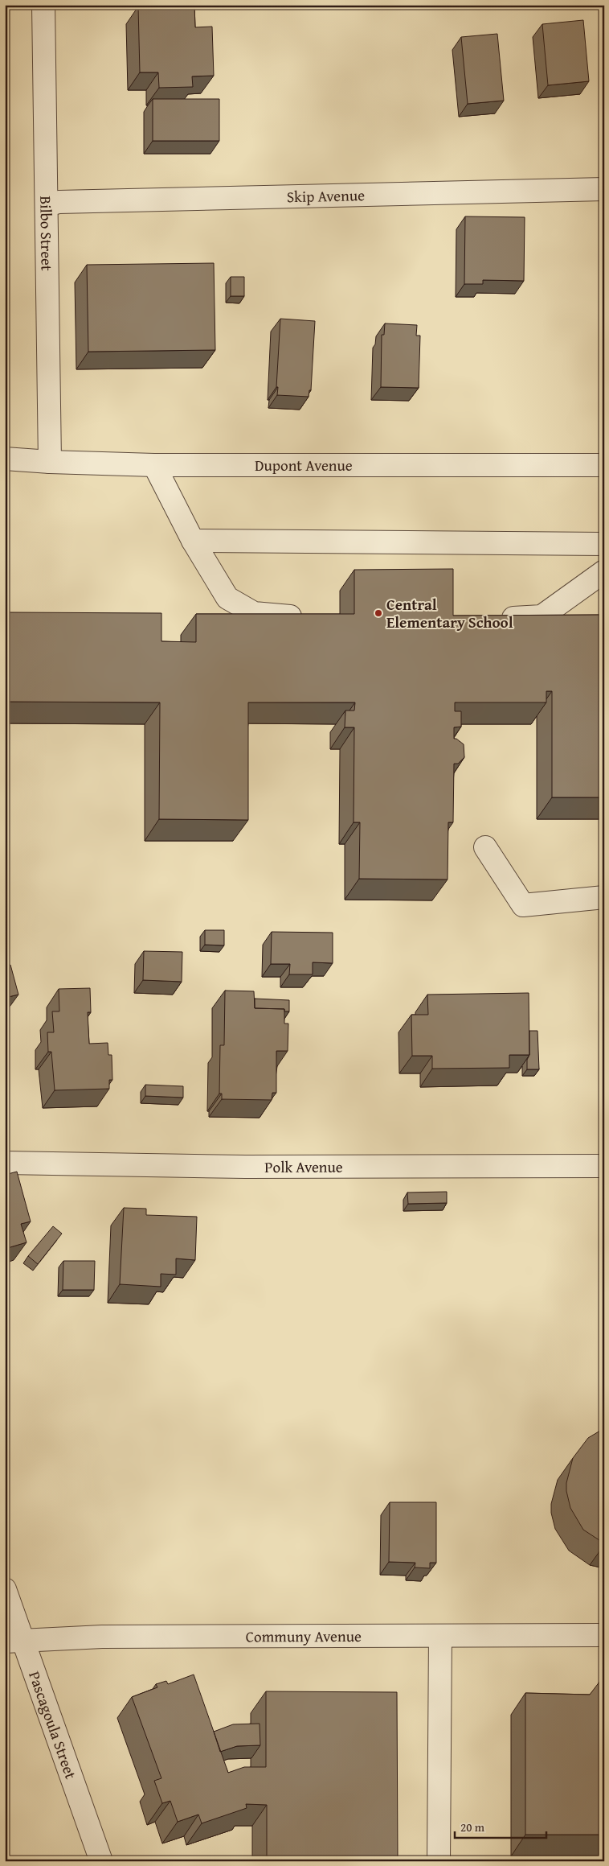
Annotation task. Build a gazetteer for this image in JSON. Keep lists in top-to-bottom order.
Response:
{
  "streets": {
    "street": [
      "Skip Avenue",
      "Bilbo Street",
      "Dupont Avenue",
      "Polk Avenue",
      "Communy Avenue",
      "Pascagoula Street"
    ]
  },
  "crossings": [
    ["Skip Avenue", "Bilbo Street"],
    ["Bilbo Street", "Dupont Avenue"],
    ["Communy Avenue", "Pascagoula Street"]
  ],
  "places": ["Central Elementary School"],
  "scale_bar": "20 m"
}
